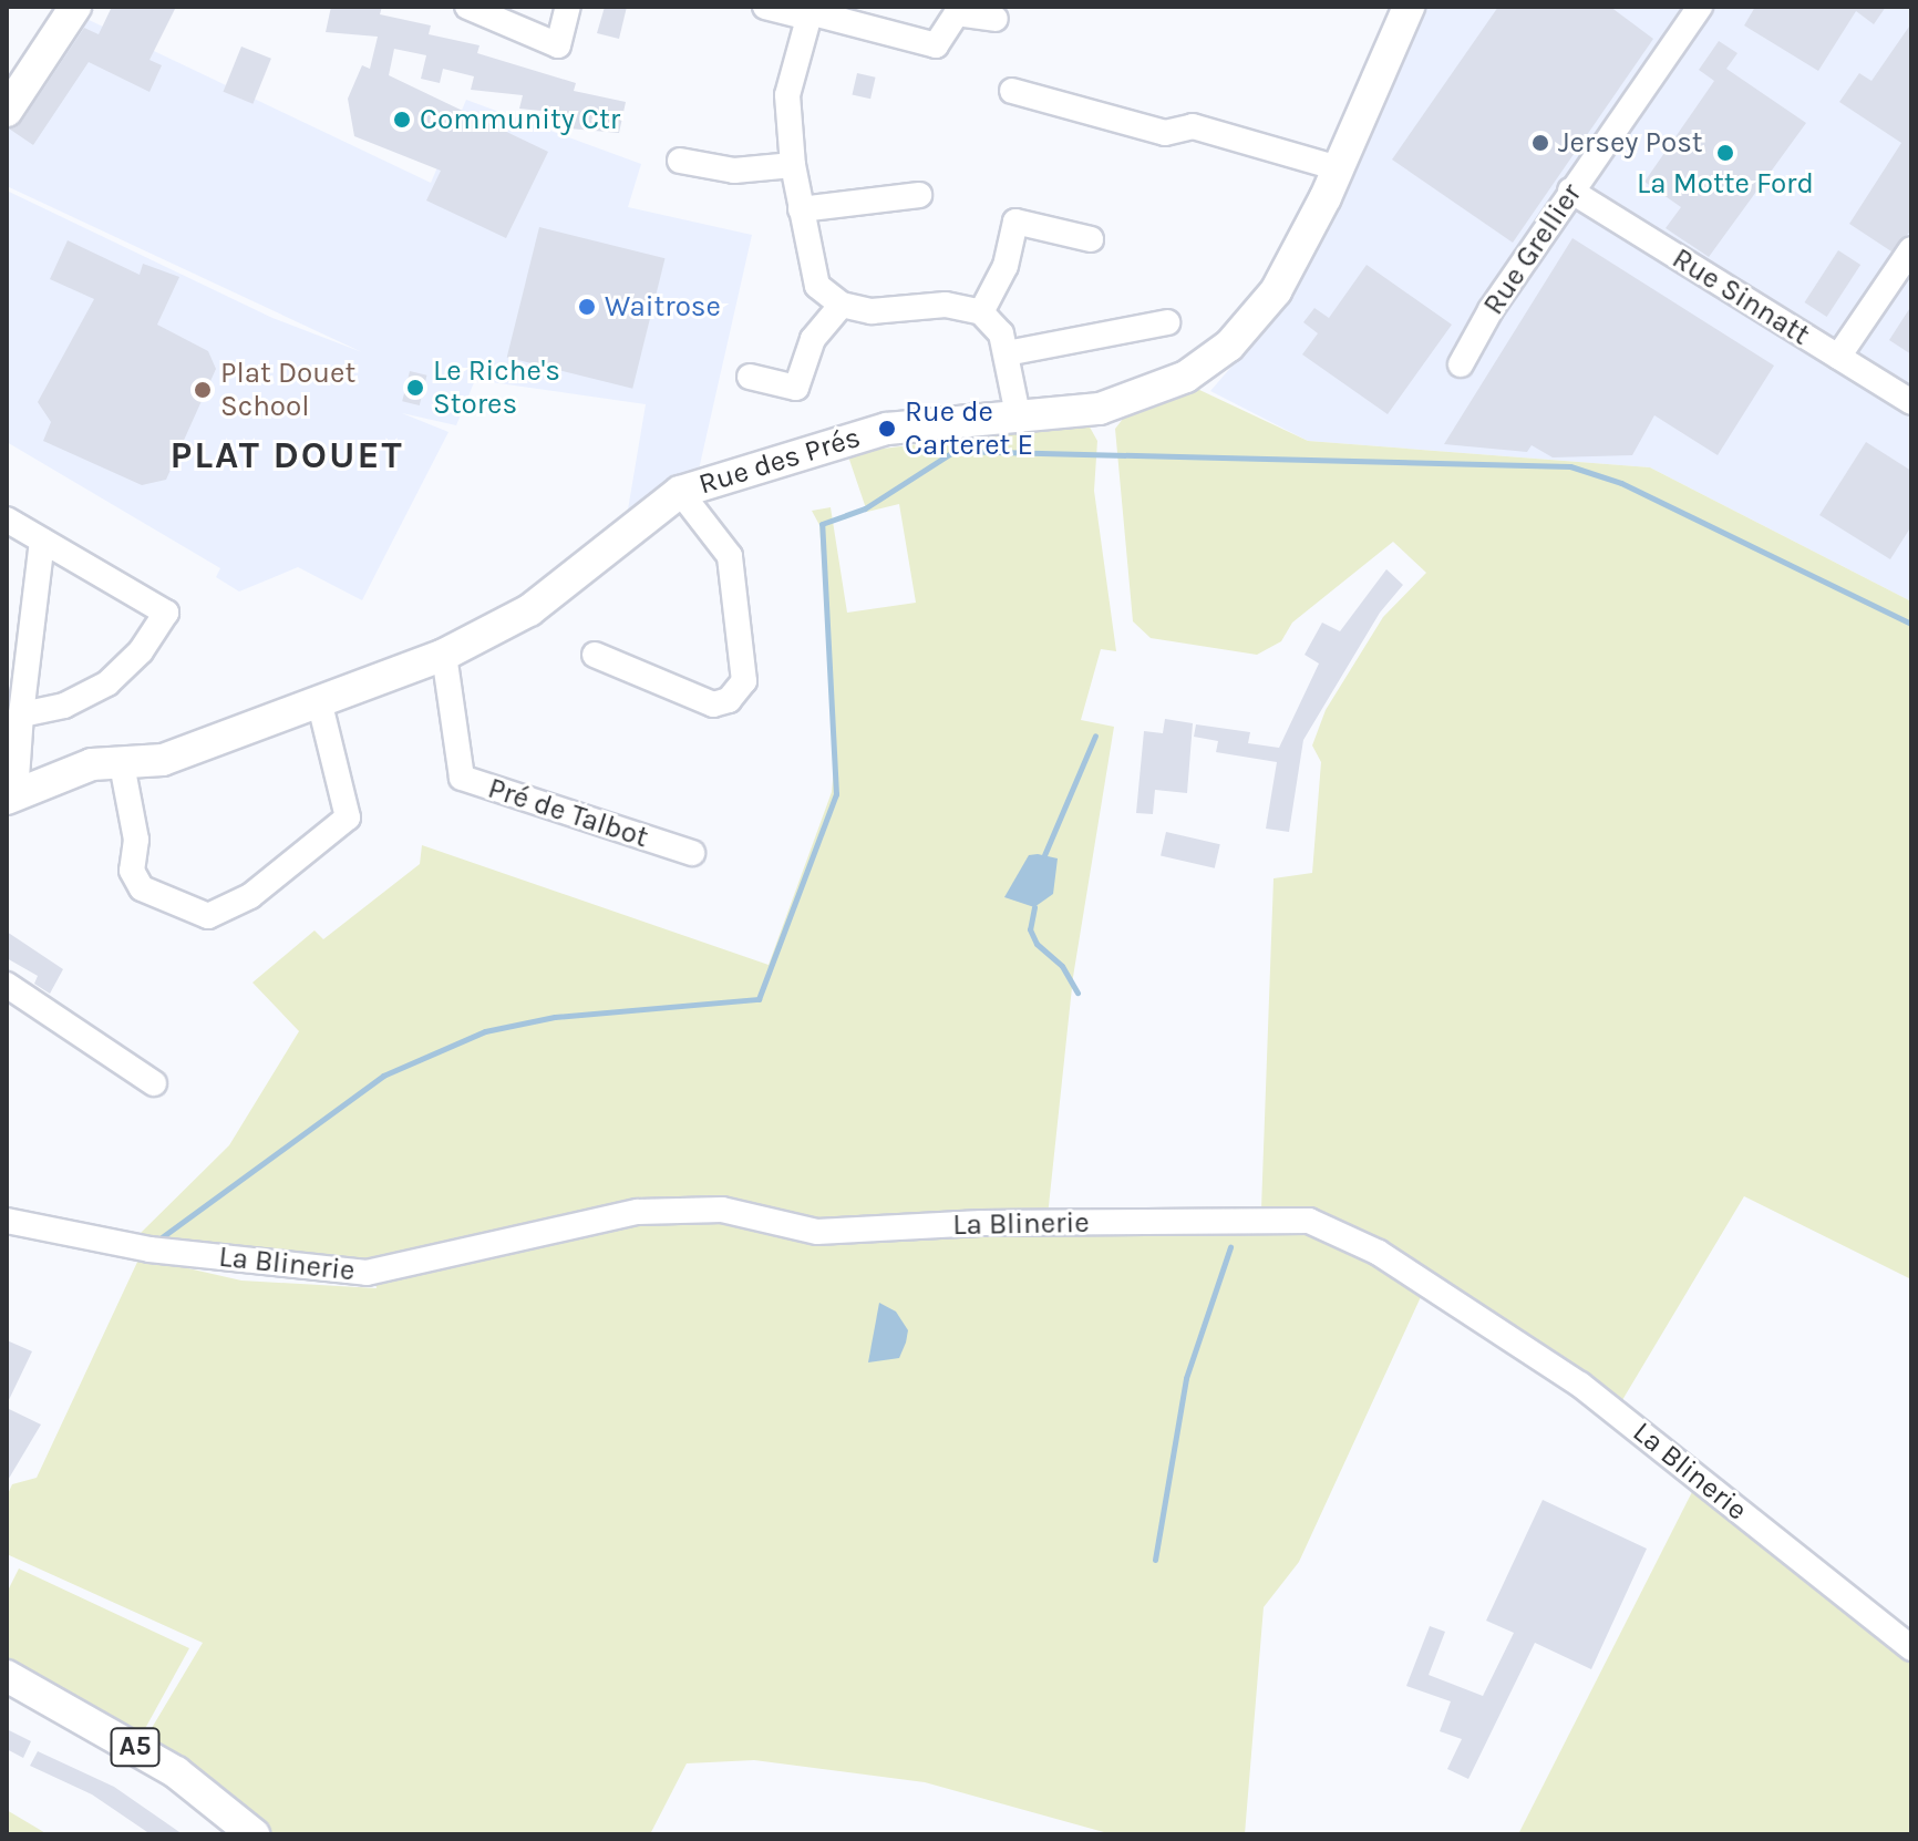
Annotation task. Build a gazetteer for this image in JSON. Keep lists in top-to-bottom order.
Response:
{
  "streets": {
    "main road": ["Rue des Prés", "A5"],
    "street": [
      "Rue Grellier",
      "Rue Sinnatt",
      "Pré de Talbot",
      "La Blinerie"
    ]
  },
  "crossings": [
    ["Rue Grellier", "Rue Sinnatt"],
    ["Rue des Prés", "Pré de Talbot"]
  ],
  "districts": ["PLAT DOUET"],
  "places": [
    "Community Ctr",
    "Jersey Post",
    "La Motte Ford",
    "Waitrose",
    "Le Riche's Stores",
    "Plat Douet School",
    "Rue de Carteret E"
  ]
}
